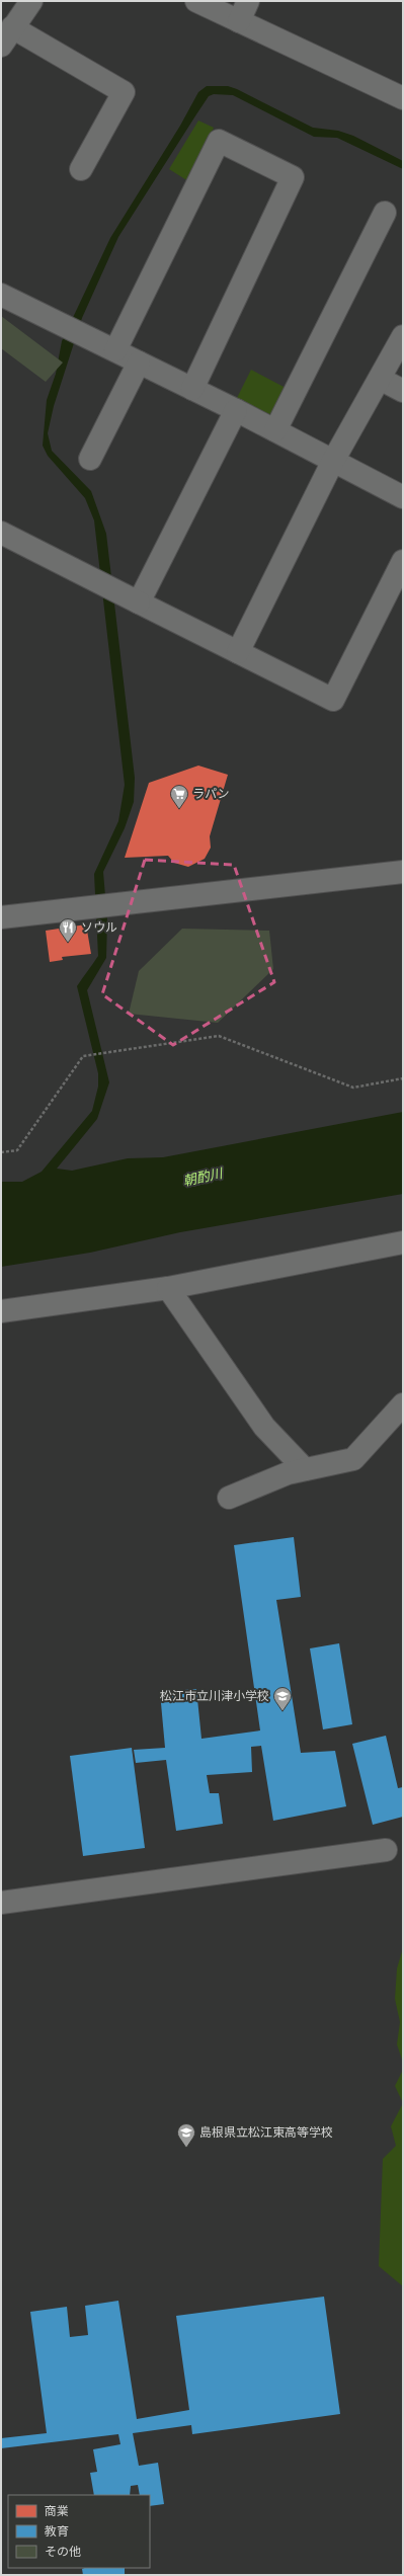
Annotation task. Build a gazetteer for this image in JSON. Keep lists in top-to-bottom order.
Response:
{
  "water": ["朝酌川"],
  "places": {
    "supermarket": ["ラパン"],
    "restaurant": ["ソウル"],
    "school or university": ["松江市立川津小学校", "島根県立松江東高等学校"]
  },
  "legend": ["商業", "教育", "その他"]
}
